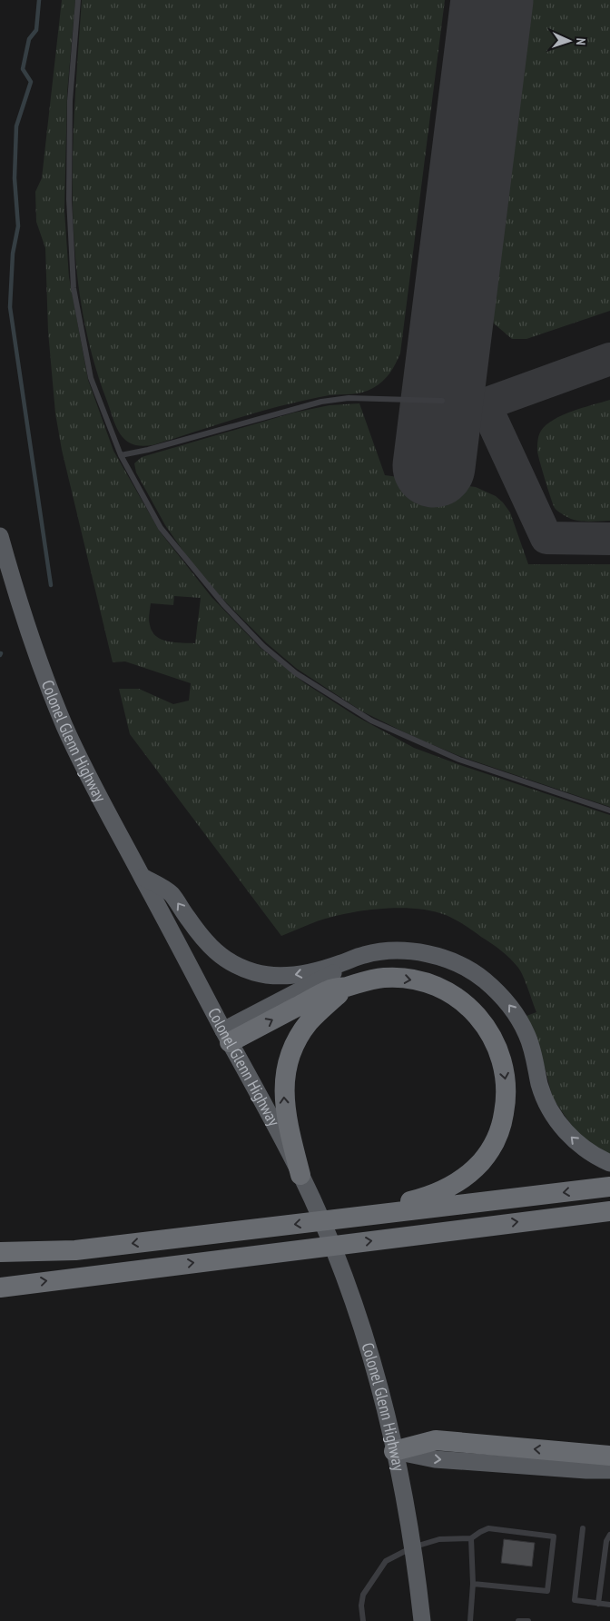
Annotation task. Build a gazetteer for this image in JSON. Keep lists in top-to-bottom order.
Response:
{
  "streets": {
    "main road": ["Colonel Glenn Highway"]
  },
  "north": "right"
}
